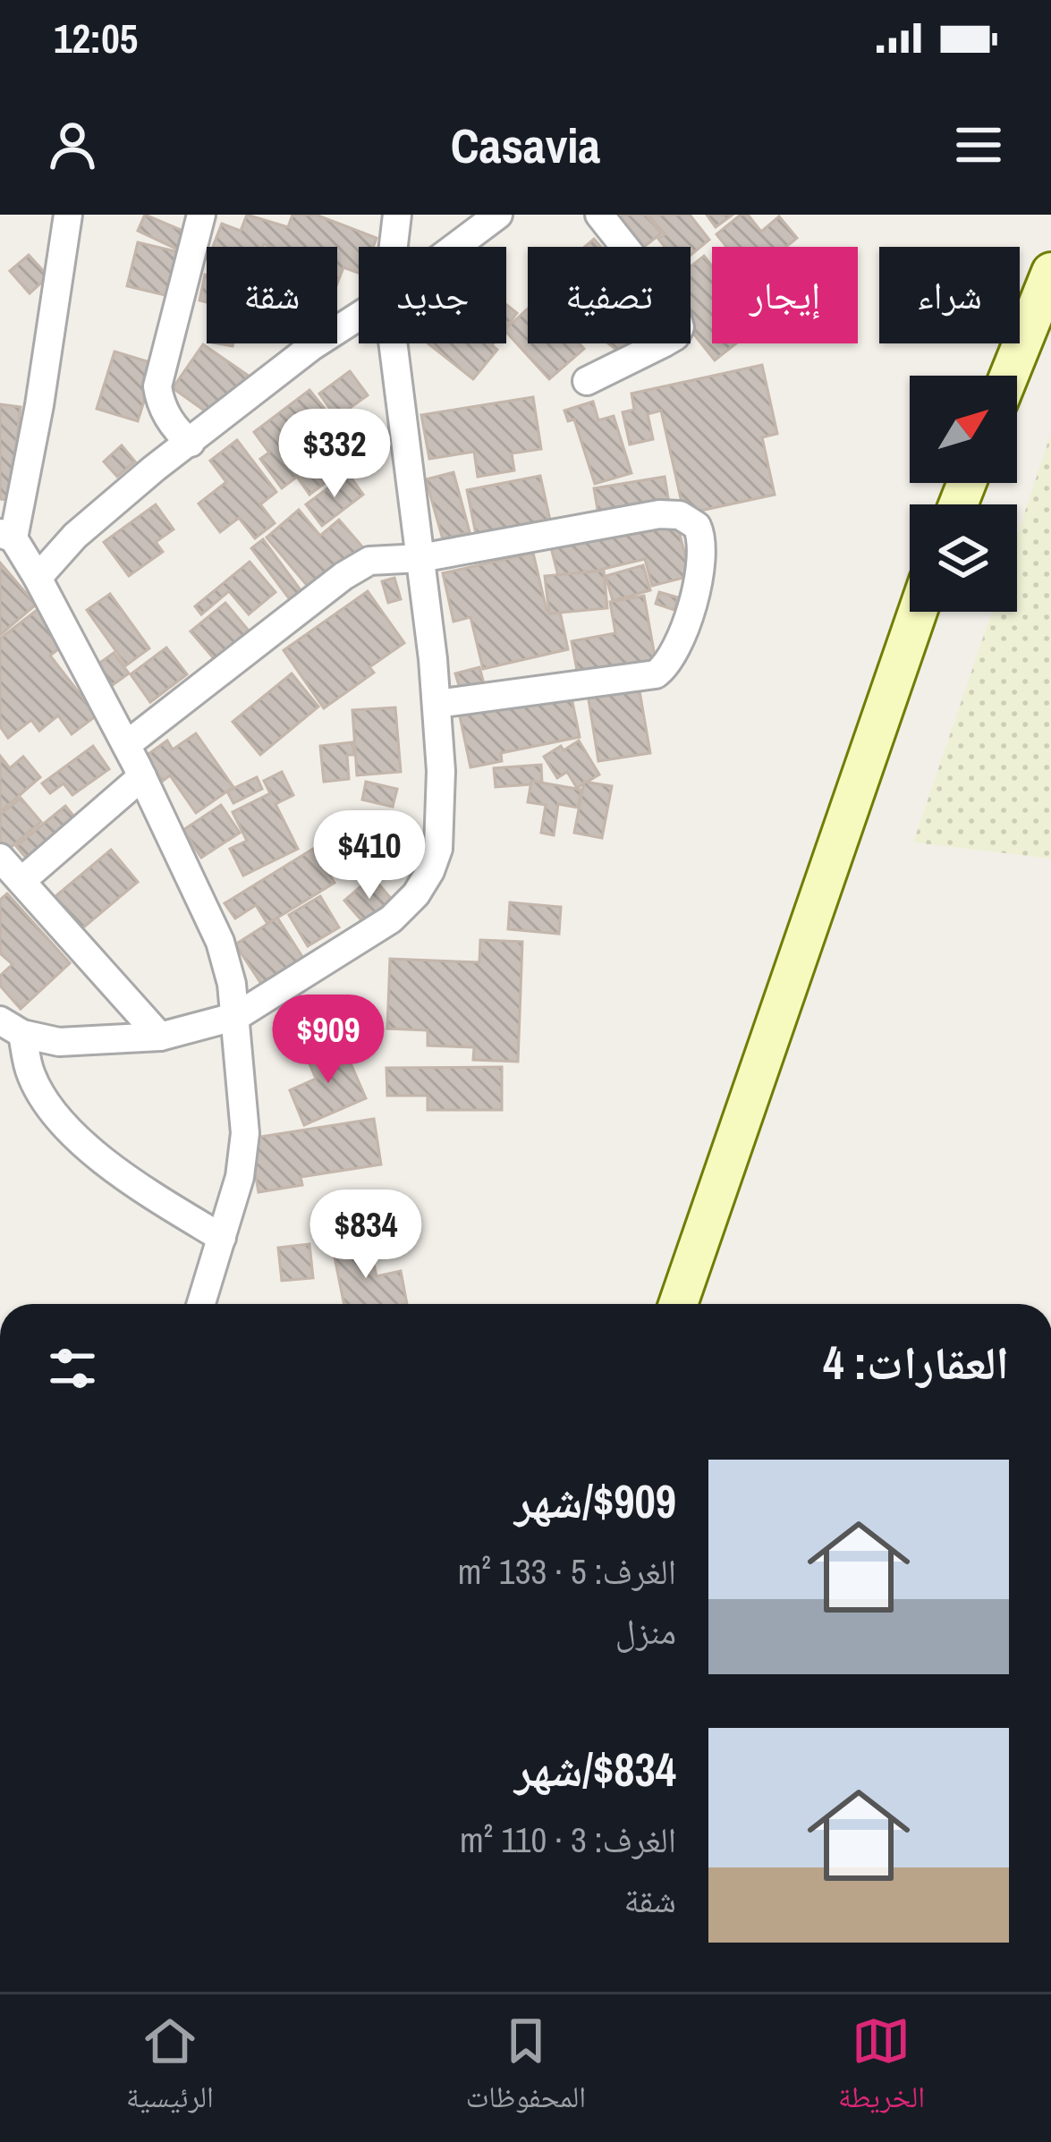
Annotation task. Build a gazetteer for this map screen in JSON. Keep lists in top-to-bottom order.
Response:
{
  "north": "top right",
  "page": {
    "status": "12:05",
    "header": "Casavia",
    "chip": [
      "شراء",
      "إيجار",
      "تصفية",
      "جديد",
      "شقة"
    ],
    "price": [
      "$332",
      "$410",
      "$909",
      "$834"
    ],
    "heading": "العقارات: 4",
    "list": [
      {
        "name": "$909/شهر",
        "note": "الغرف: 5 · 133 m² · منزل"
      },
      {
        "name": "$834/شهر",
        "note": "الغرف: 3 · 110 m² · شقة"
      }
    ],
    "tabs": ["الخريطة", "المحفوظات", "الرئيسية"]
  }
}
